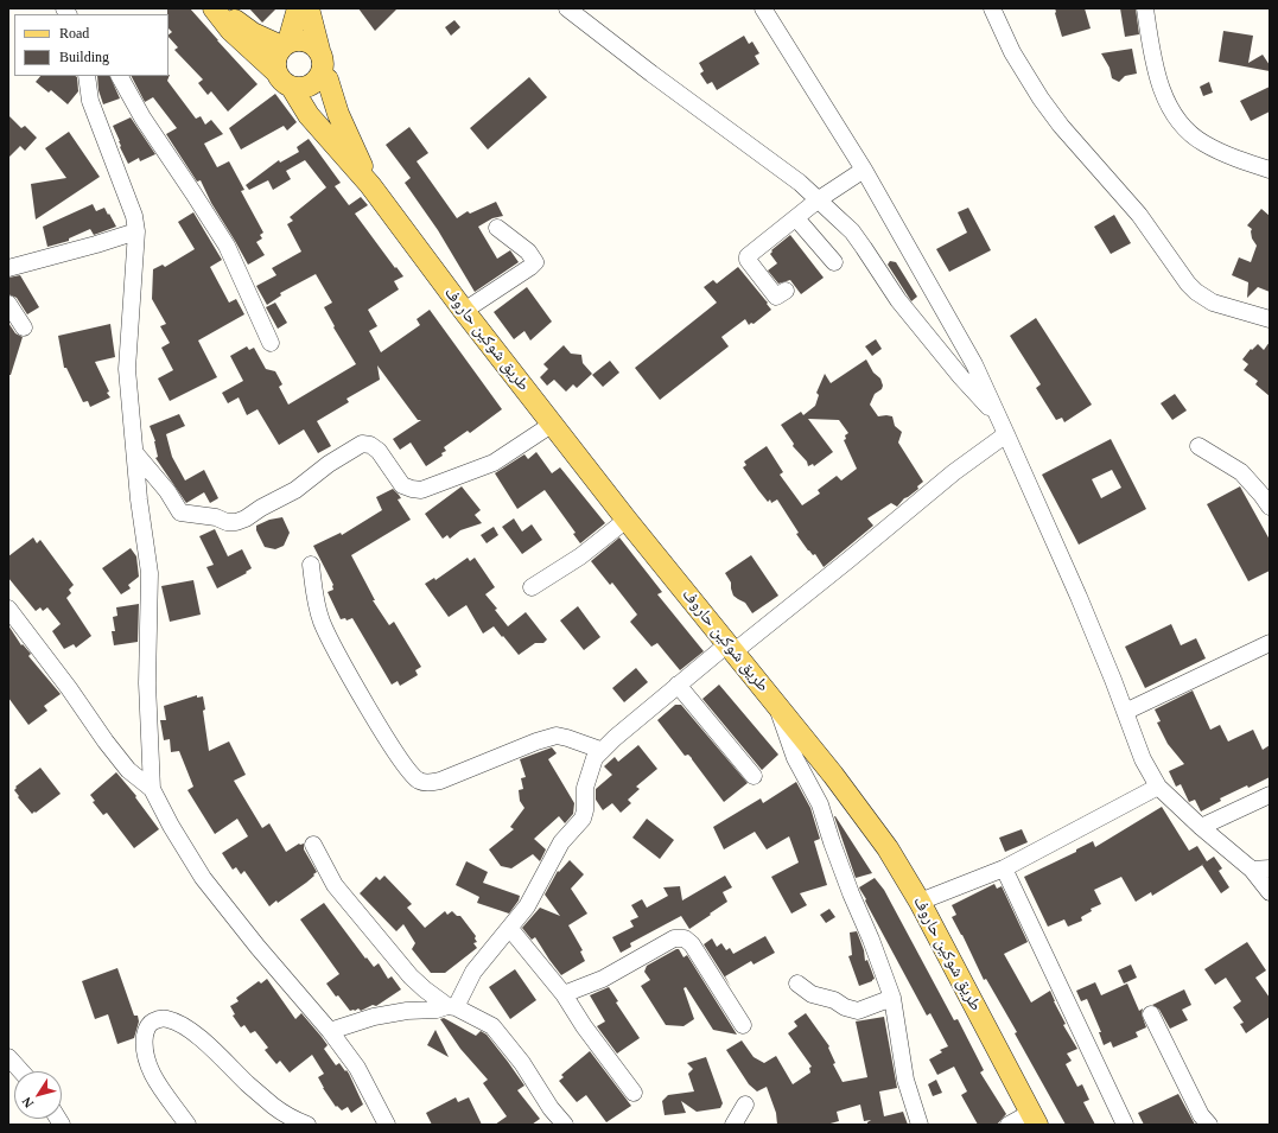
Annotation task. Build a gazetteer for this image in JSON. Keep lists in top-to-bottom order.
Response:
{
  "streets": {
    "main road": ["طريق شوكين حاروف"]
  },
  "legend": ["Road", "Building"],
  "north": "bottom left"
}
